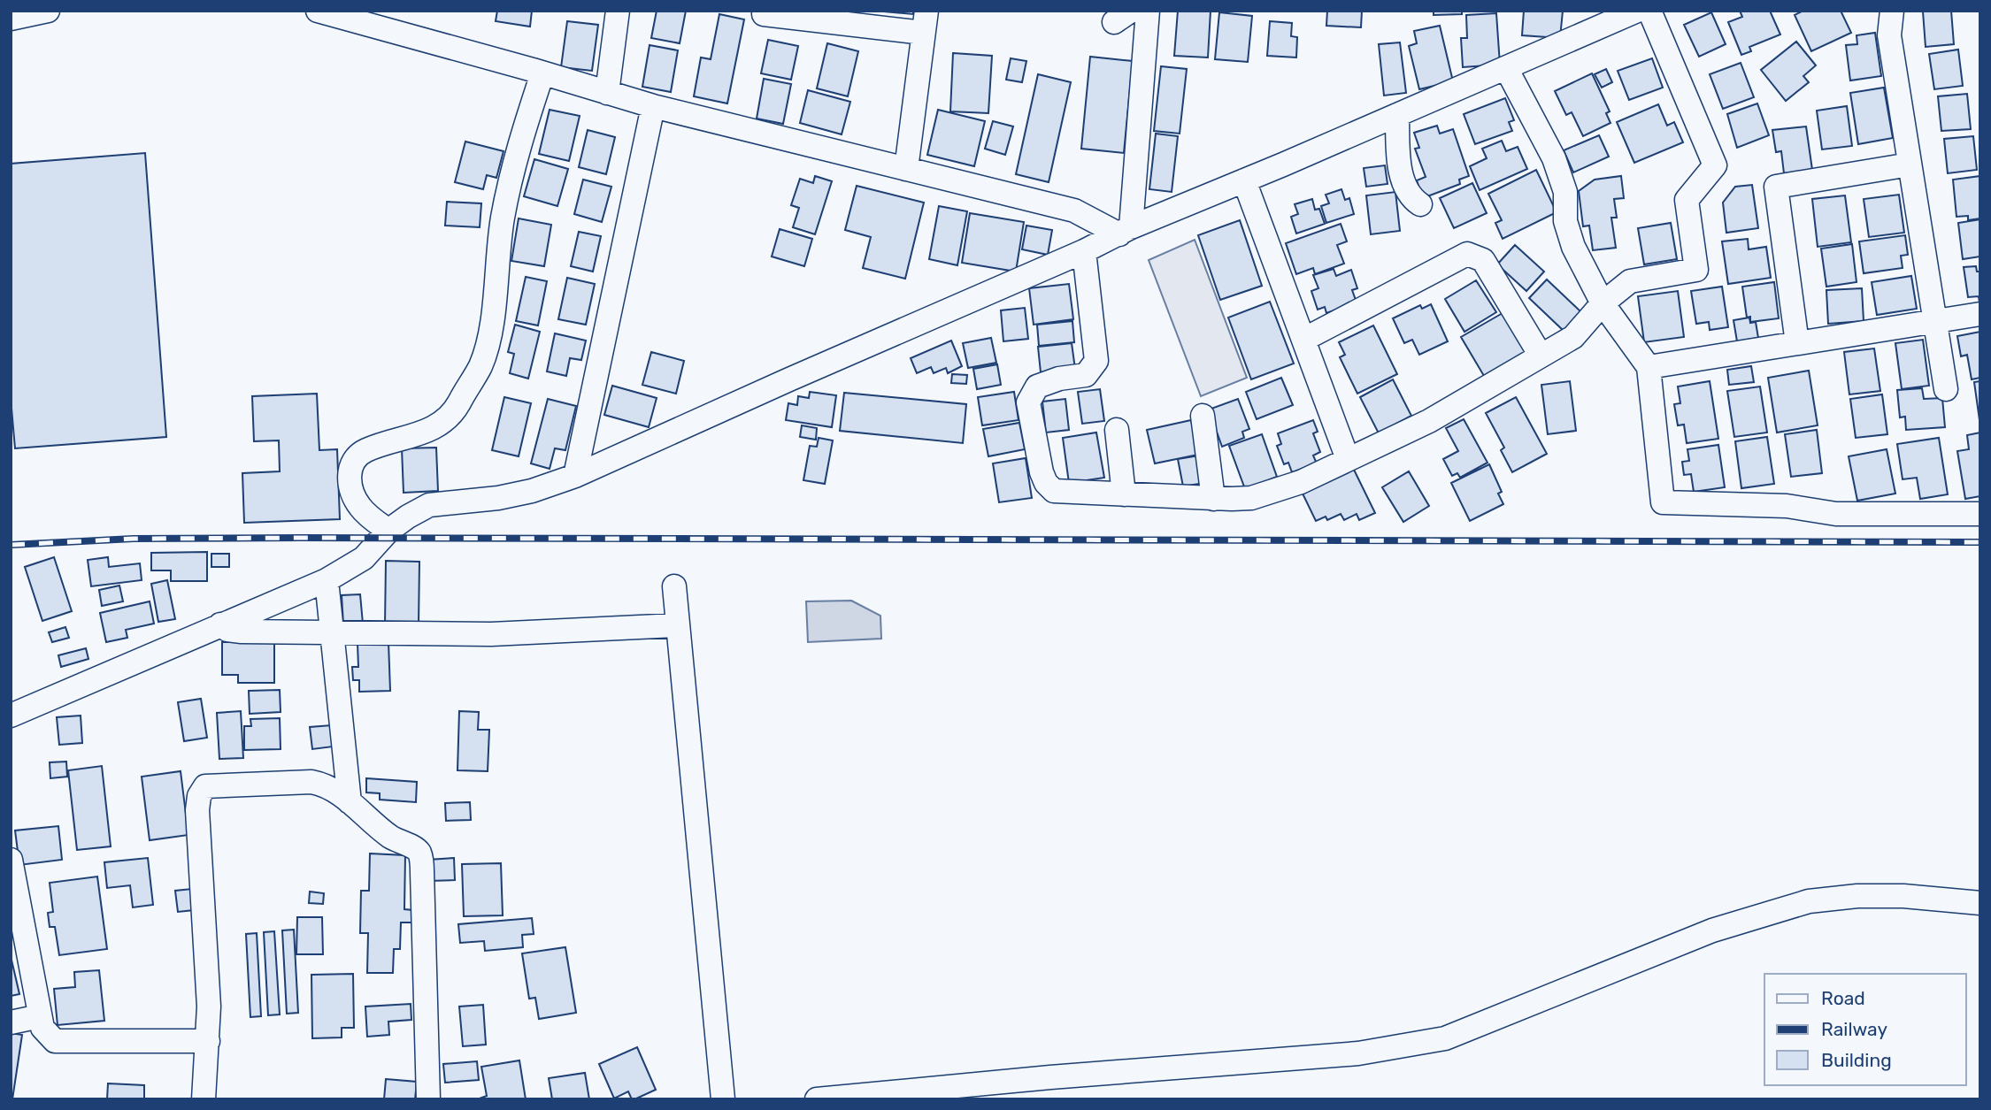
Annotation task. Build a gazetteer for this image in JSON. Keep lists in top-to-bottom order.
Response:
{
  "legend": ["Road", "Railway", "Building"]
}
